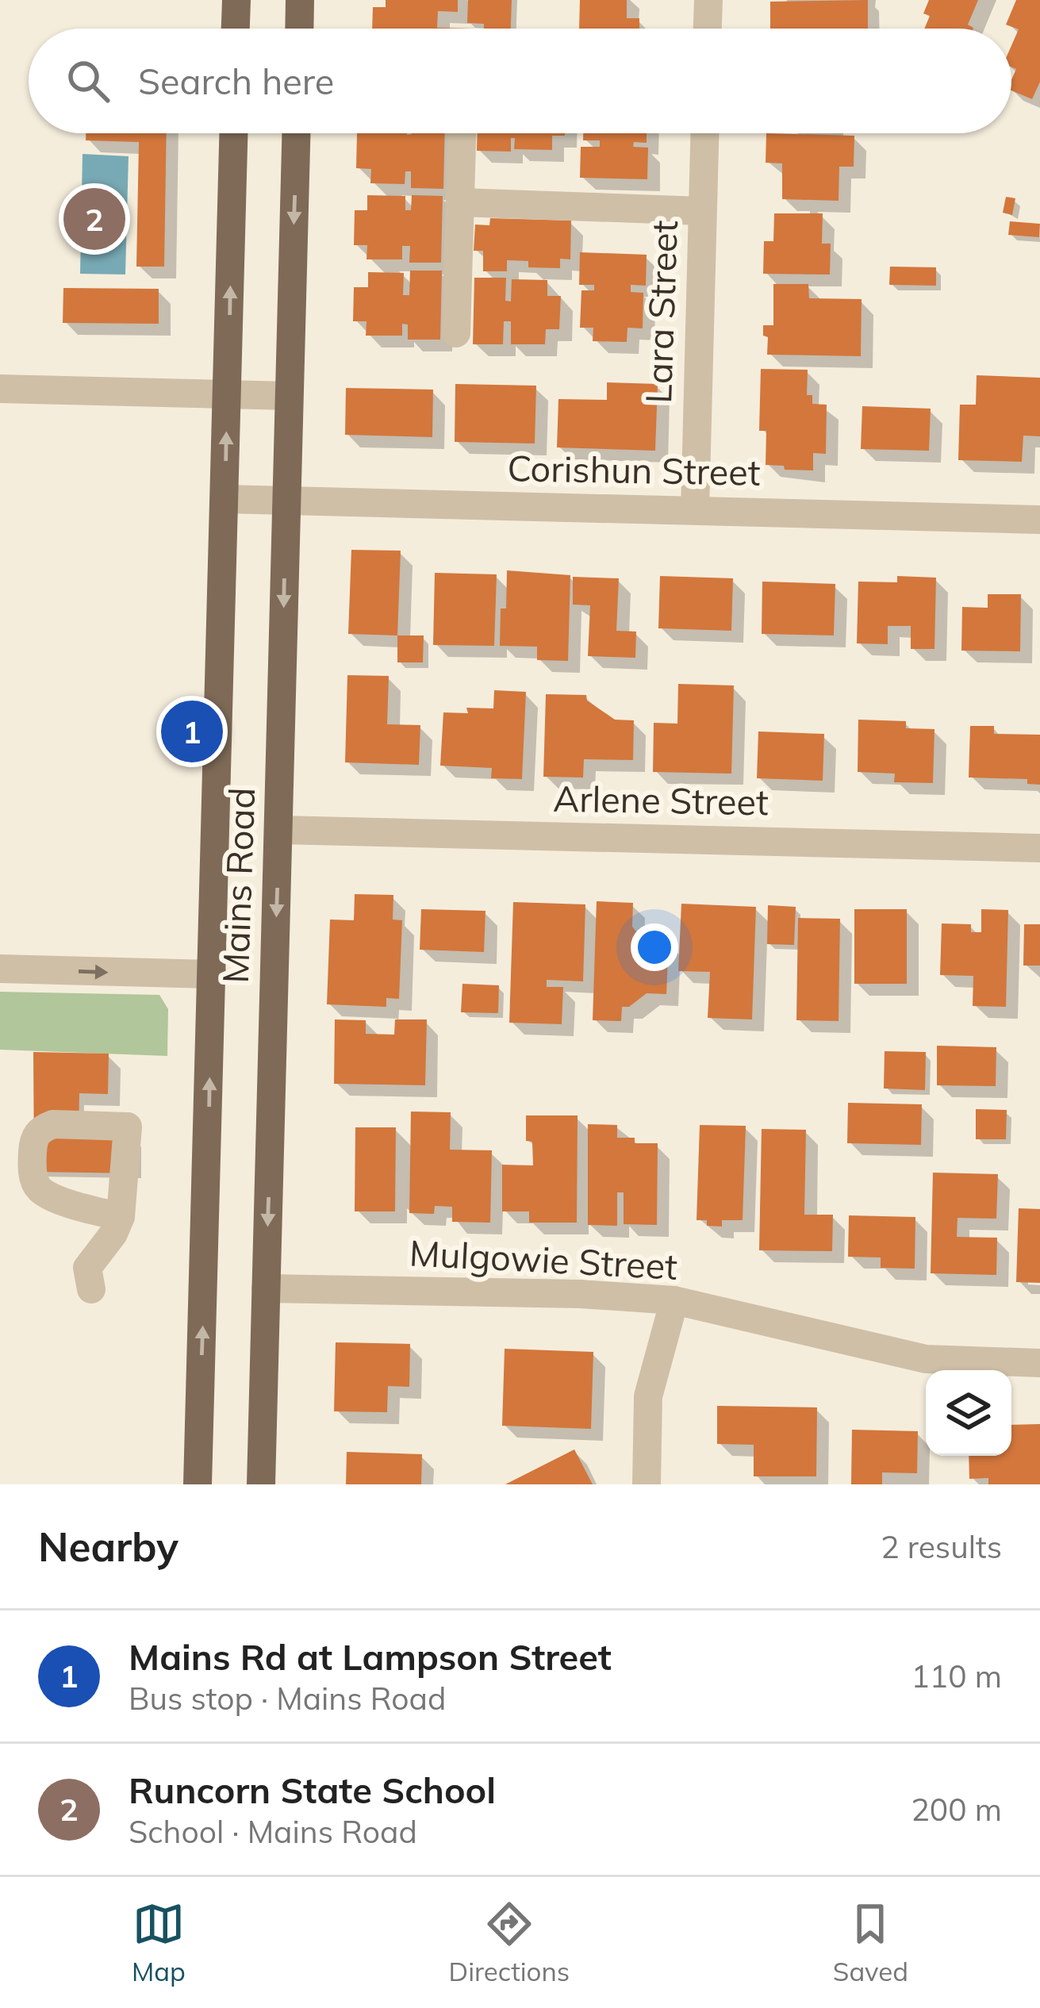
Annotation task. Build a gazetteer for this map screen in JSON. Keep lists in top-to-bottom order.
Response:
{
  "streets": {
    "main road": ["Mains Road"],
    "street": [
      "Lara Street",
      "Corishun Street",
      "Arlene Street",
      "Mulgowie Street"
    ]
  },
  "crossings": [
    ["Lara Street", "Corishun Street"],
    ["Corishun Street", "Mains Road"],
    ["Arlene Street", "Mains Road"],
    ["Mains Road", "Mulgowie Street"]
  ],
  "page": {
    "search": "Search here",
    "pins": ["2", "1"],
    "heading": ["Nearby", "2 results"],
    "list": [
      {
        "mark": "1",
        "name": "Mains Rd at Lampson Street",
        "note": "Bus stop · Mains Road",
        "value": "110 m"
      },
      {
        "mark": "2",
        "name": "Runcorn State School",
        "note": "School · Mains Road",
        "value": "200 m"
      }
    ],
    "nav": ["Map", "Directions", "Saved"]
  }
}
